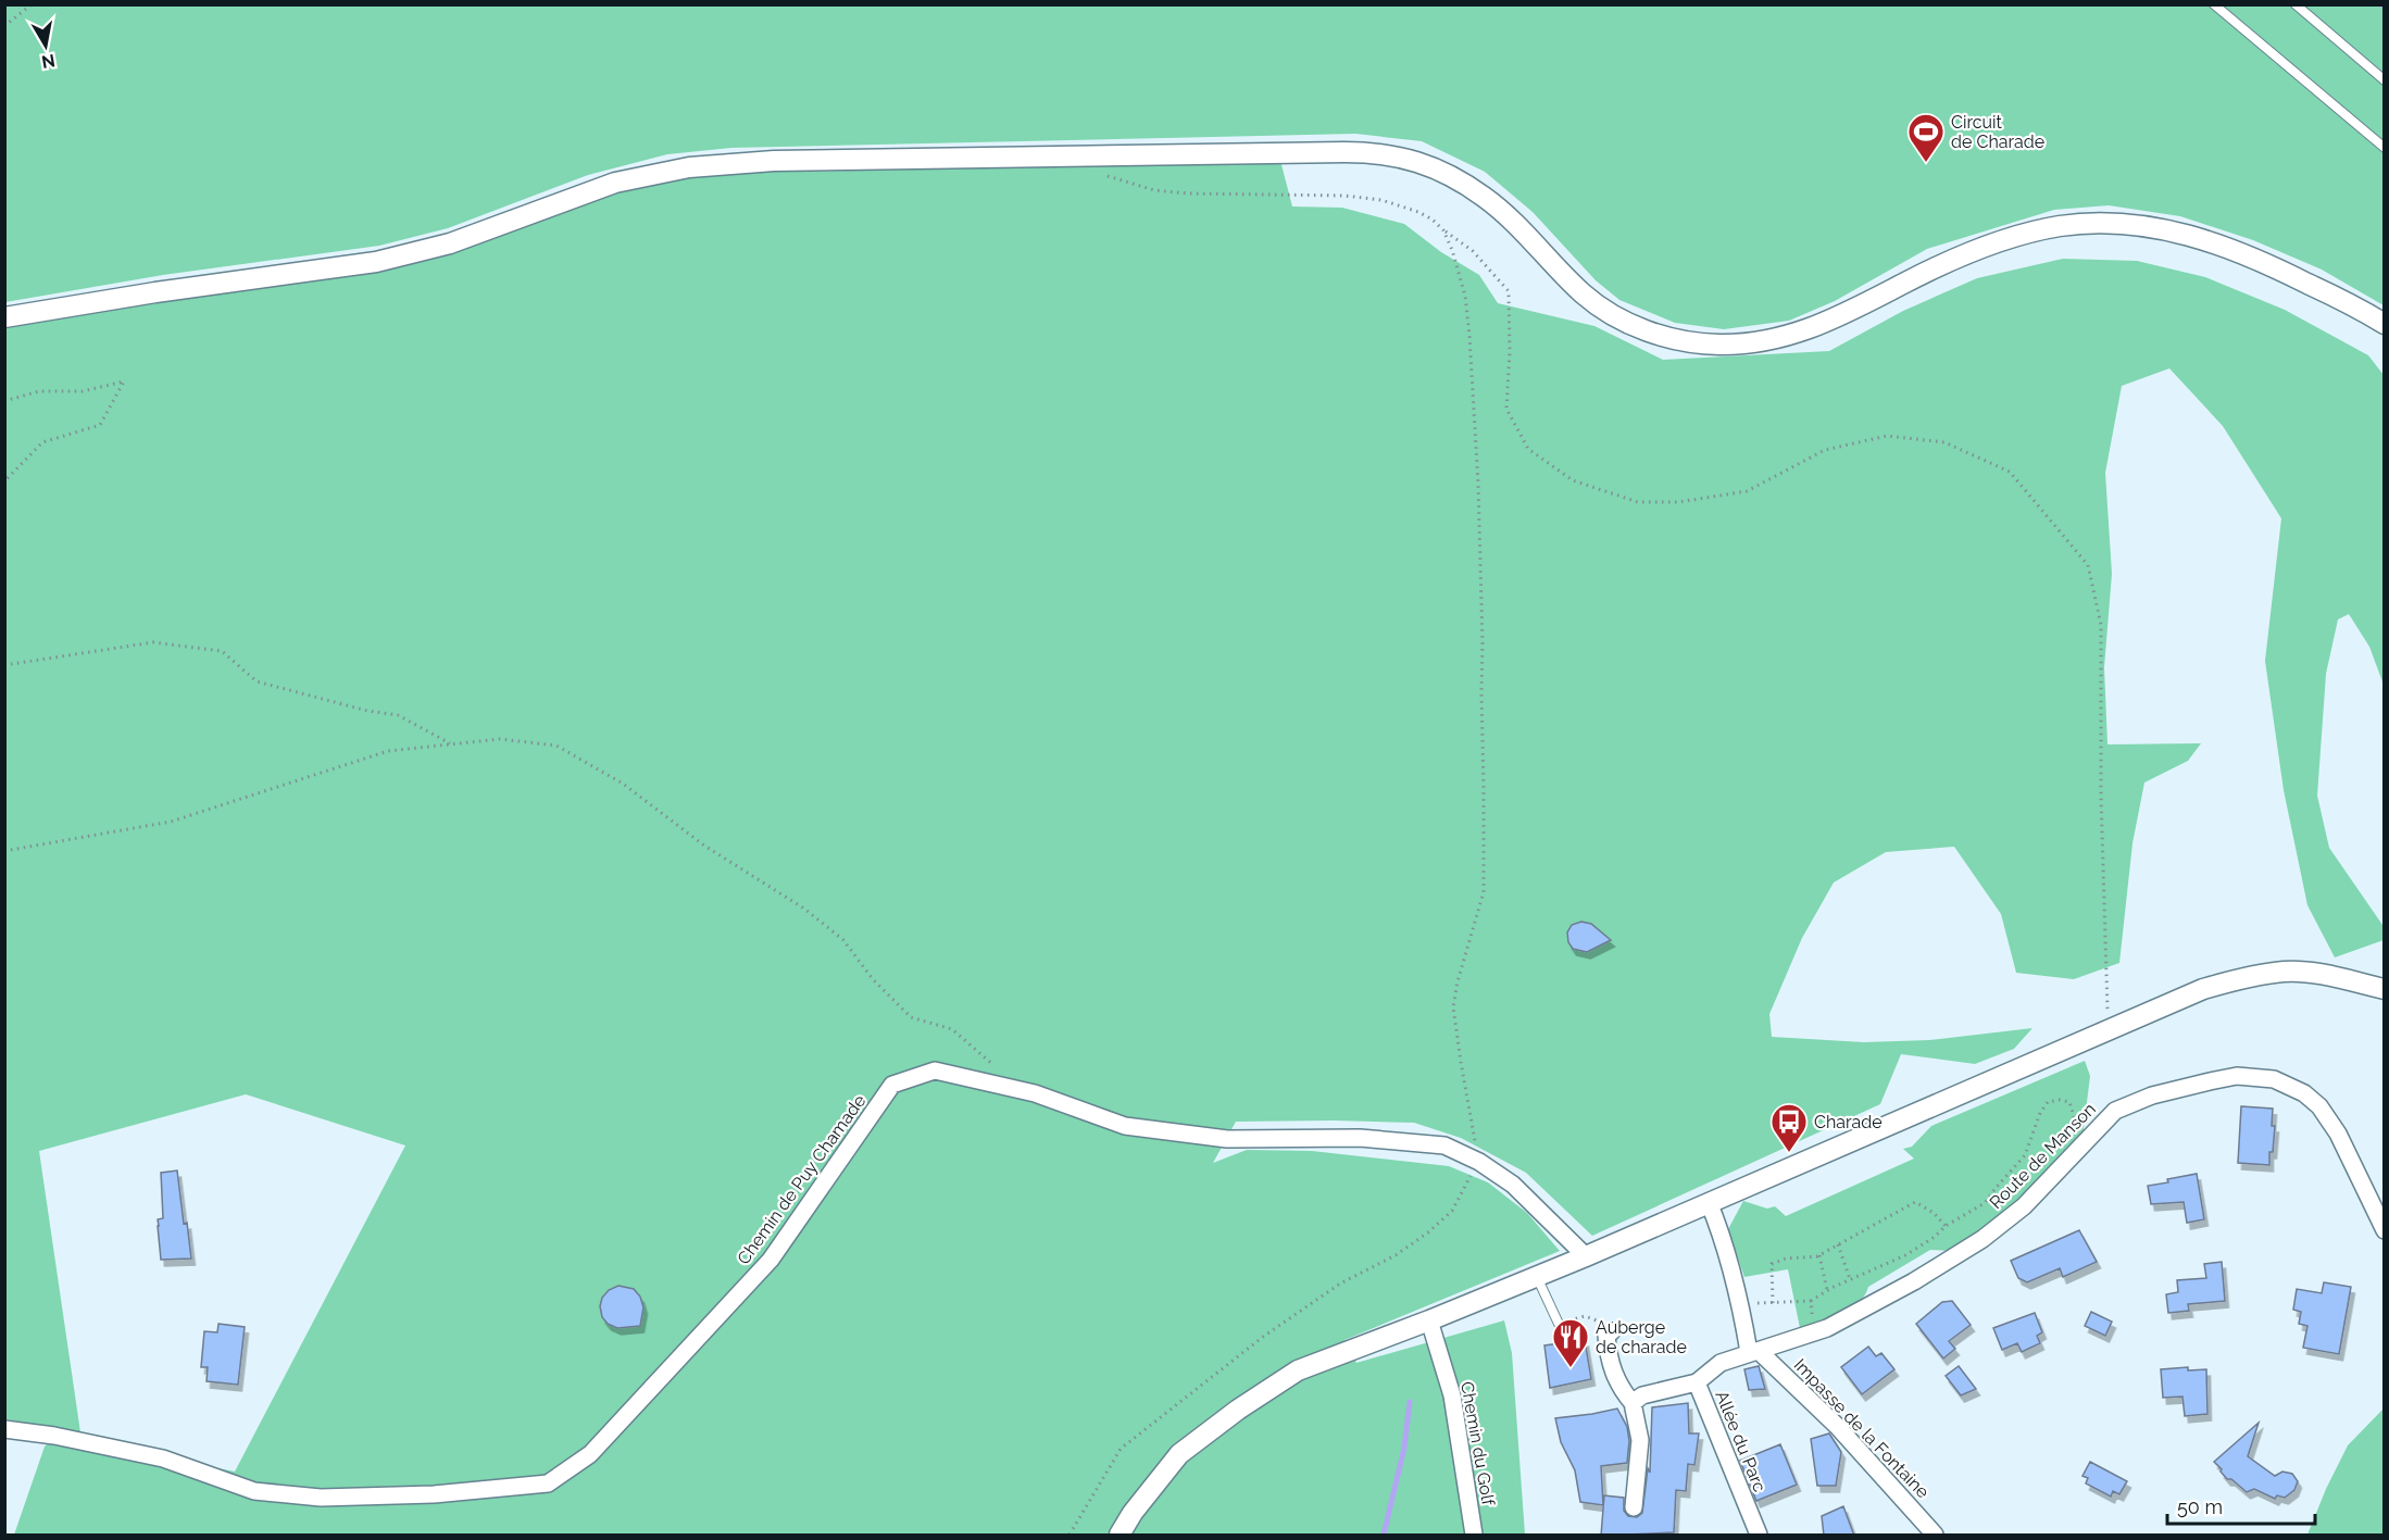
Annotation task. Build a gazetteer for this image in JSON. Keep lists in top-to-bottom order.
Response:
{
  "streets": {
    "street": [
      "Route de Manson",
      "Chemin de Puy Chamade",
      "Impasse de la Fontaine",
      "Allée du Parc",
      "Chemin du Golf"
    ]
  },
  "crossings": [
    ["Route de Manson", "Impasse de la Fontaine"],
    ["Route de Manson", "Allée du Parc"],
    ["Impasse de la Fontaine", "Allée du Parc"]
  ],
  "places": {
    "sports": ["Circuit de Charade"],
    "bus stop": ["Charade"],
    "restaurant": ["Auberge de charade"]
  },
  "scale_bar": "50 m",
  "north": "bottom"
}
